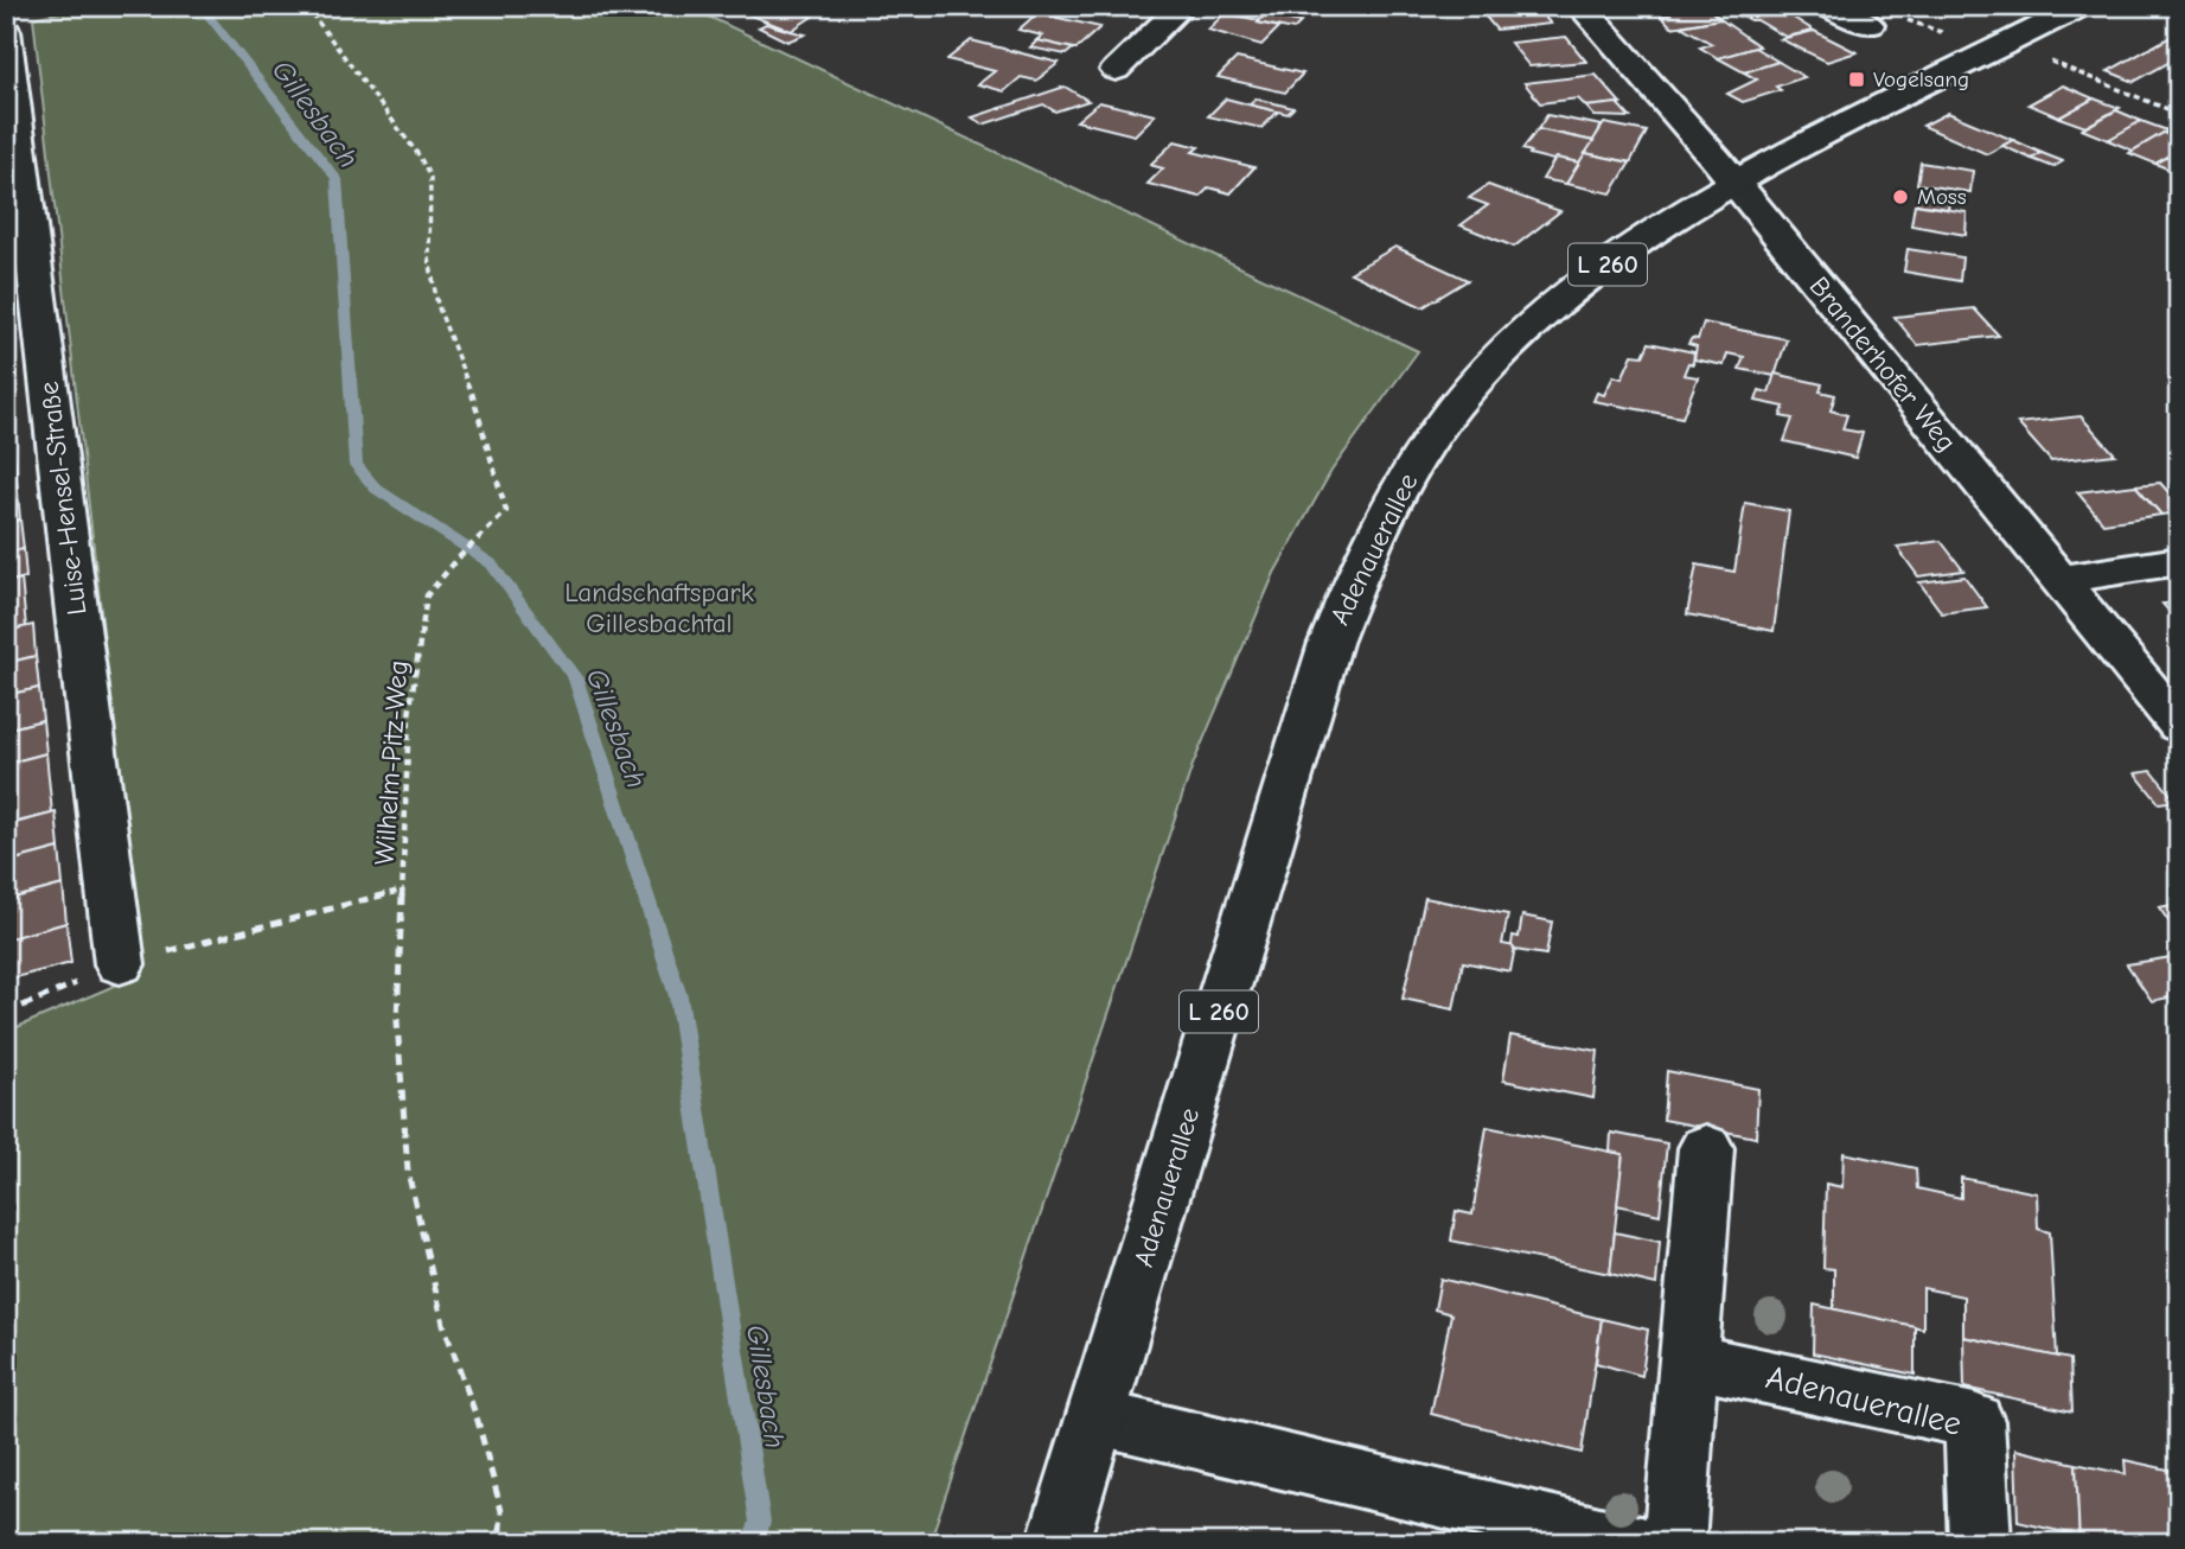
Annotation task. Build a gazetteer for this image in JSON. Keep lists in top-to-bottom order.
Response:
{
  "streets": {
    "street": [
      "L 260",
      "Branderhofer Weg",
      "Luise-Hensel-Straße",
      "Adenauerallee"
    ],
    "path": ["Wilhelm-Pitz-Weg"]
  },
  "crossings": [
    ["Branderhofer Weg", "Adenauerallee"]
  ],
  "water": ["Gillesbach"],
  "parks": ["Landschaftspark Gillesbachtal"],
  "places": {
    "transit": ["Vogelsang"],
    "other": ["Moss"]
  }
}
